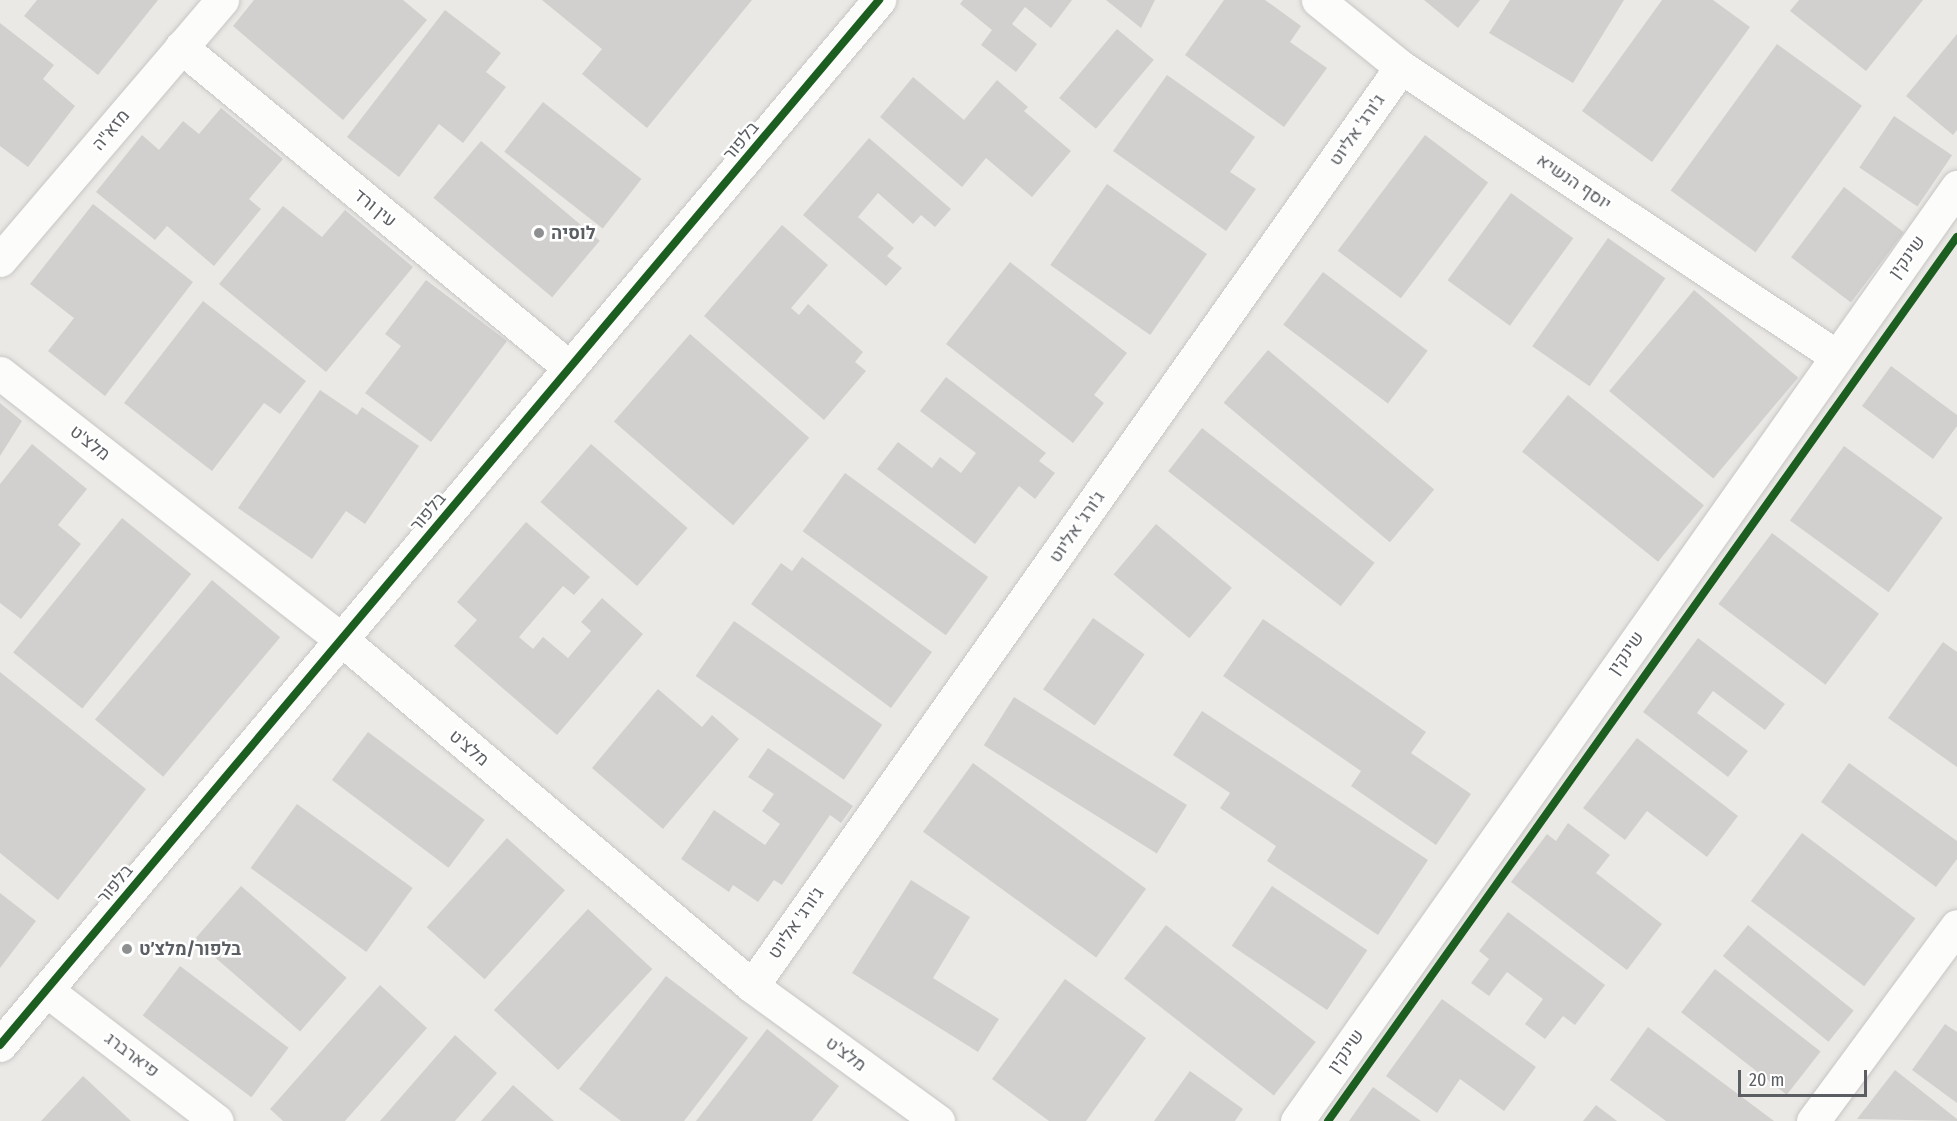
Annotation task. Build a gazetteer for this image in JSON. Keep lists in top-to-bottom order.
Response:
{
  "streets": {
    "street": [
      "מזא\"ה",
      "ג'ורג' אליוט",
      "בלפור",
      "יוסף הנשיא",
      "עין ורד",
      "שינקין",
      "מלצ'ט",
      "פיארברג"
    ]
  },
  "crossings": [
    ["מזא\"ה", "עין ורד"],
    ["ג'ורג' אליוט", "יוסף הנשיא"],
    ["ג'ורג' אליוט", "מלצ'ט"],
    ["בלפור", "עין ורד"],
    ["בלפור", "מלצ'ט"],
    ["בלפור", "פיארברג"],
    ["יוסף הנשיא", "שינקין"]
  ],
  "places": ["לוסיה", "בלפור/מלצ׳ט"],
  "scale_bar": "20 m"
}
